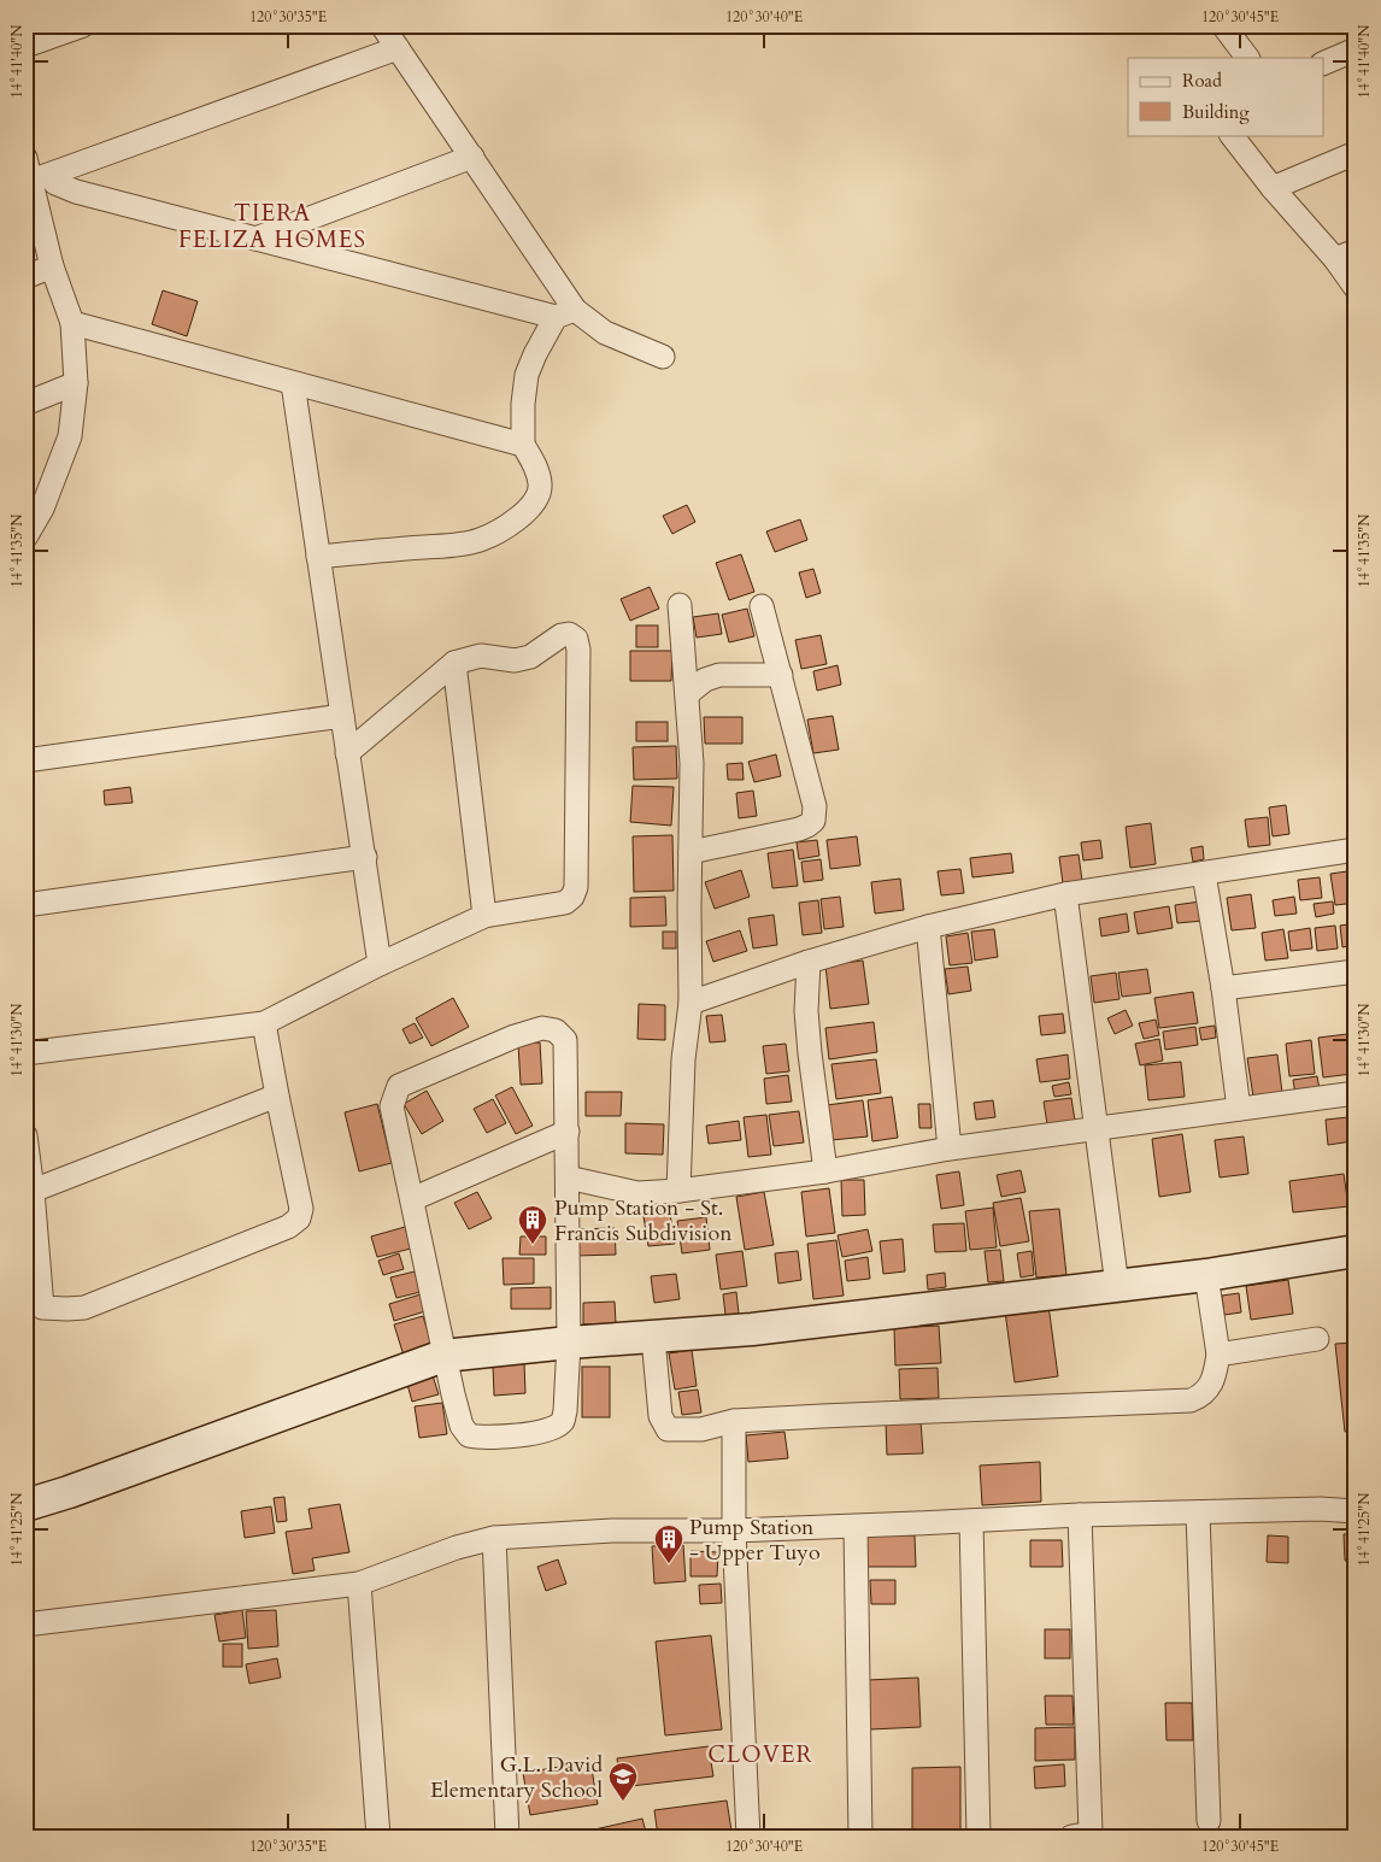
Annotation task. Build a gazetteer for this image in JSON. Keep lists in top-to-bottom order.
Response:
{
  "districts": ["TIERA FELIZA HOMES", "CLOVER"],
  "places": {
    "building": ["Pump Station - St. Francis Subdivision", "Pump Station - Upper Tuyo"],
    "school or university": ["G.L. David Elementary School"]
  },
  "legend": ["Road", "Building"],
  "coordinates": [
    "120°30'35\"E",
    "120°30'40\"E",
    "120°30'45\"E",
    "14°41'40\"N",
    "14°41'35\"N",
    "14°41'30\"N",
    "14°41'25\"N"
  ]
}
